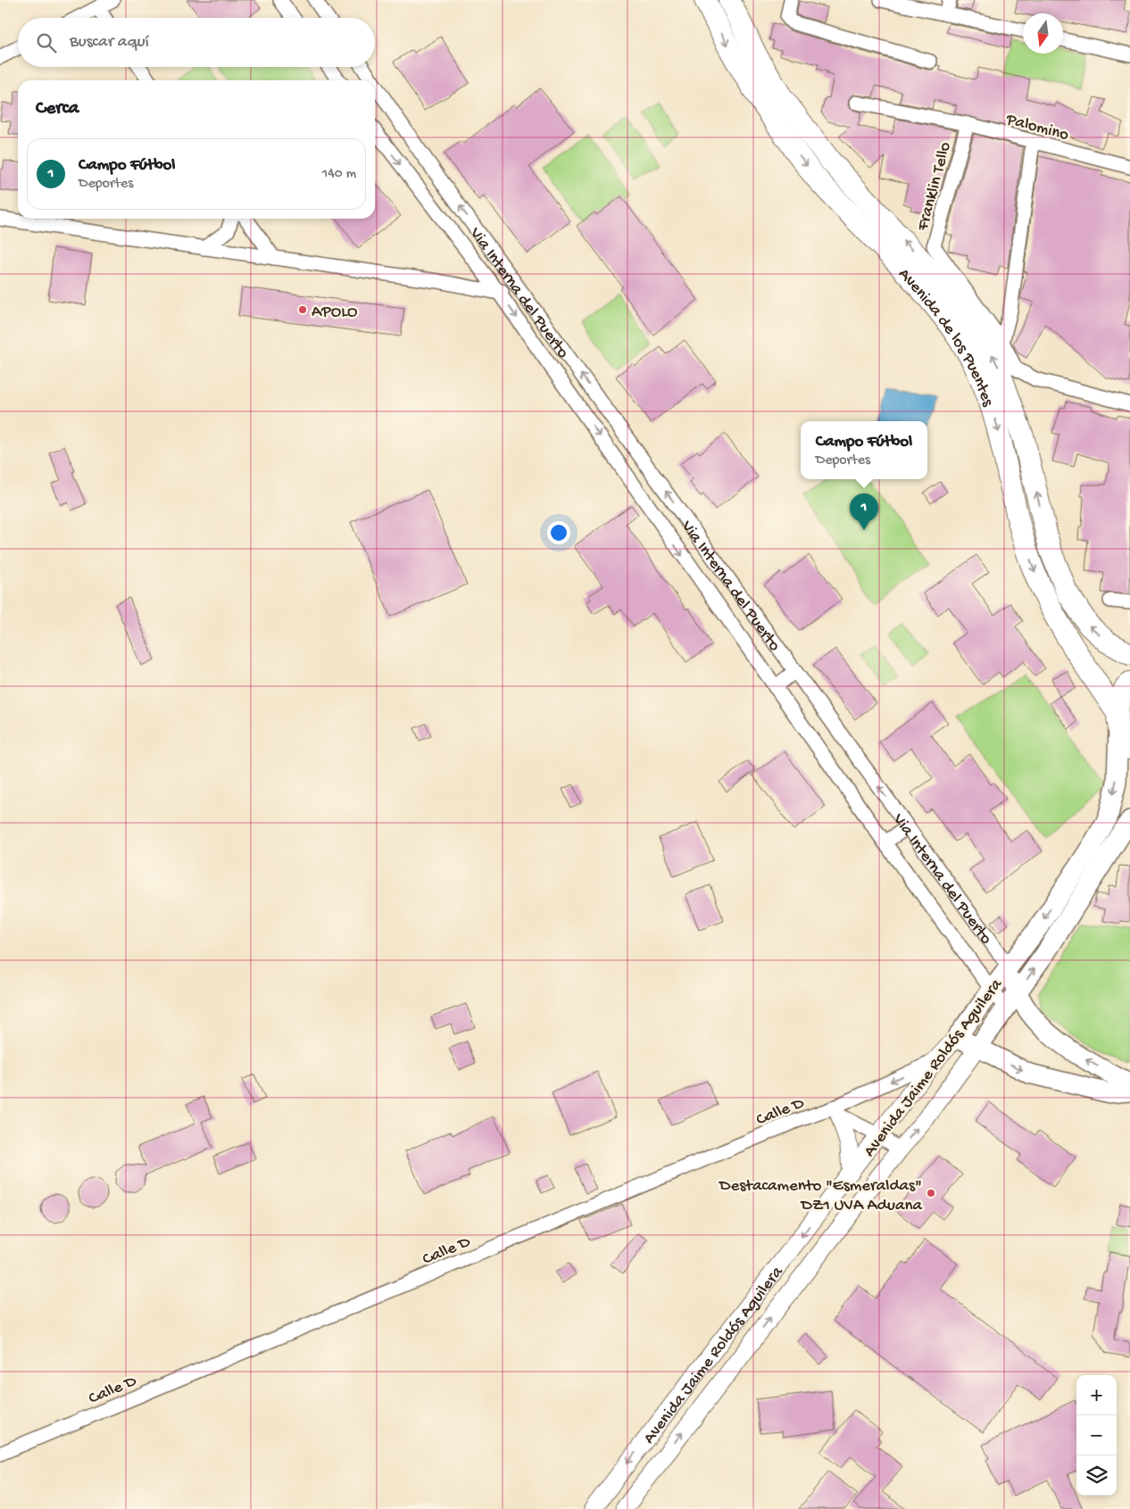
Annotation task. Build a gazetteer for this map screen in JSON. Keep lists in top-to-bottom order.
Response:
{
  "streets": {
    "main road": ["Via Interna del Puerto", "Avenida de los Puentes", "Avenida Jaime Roldós Aguilera"],
    "street": ["Palomino", "Franklin Tello", "Calle D"]
  },
  "crossings": [
    ["Palomino", "Franklin Tello"],
    ["Via Interna del Puerto", "Avenida Jaime Roldós Aguilera"],
    ["Avenida de los Puentes", "Avenida Jaime Roldós Aguilera"],
    ["Avenida Jaime Roldós Aguilera", "Calle D"]
  ],
  "places": ["APOLO", "Destacamento \"Esmeraldas\" DZ1 UVA Aduana"],
  "north": "bottom",
  "page": {
    "search": "Buscar aquí",
    "heading": "Cerca",
    "list": [
      {
        "mark": "1",
        "name": "Campo Fútbol",
        "note": "Deportes",
        "value": "140 m"
      }
    ],
    "popup": ["Campo Fútbol", "Deportes"],
    "pins": "1",
    "map_buttons": ["+", "−"]
  }
}
